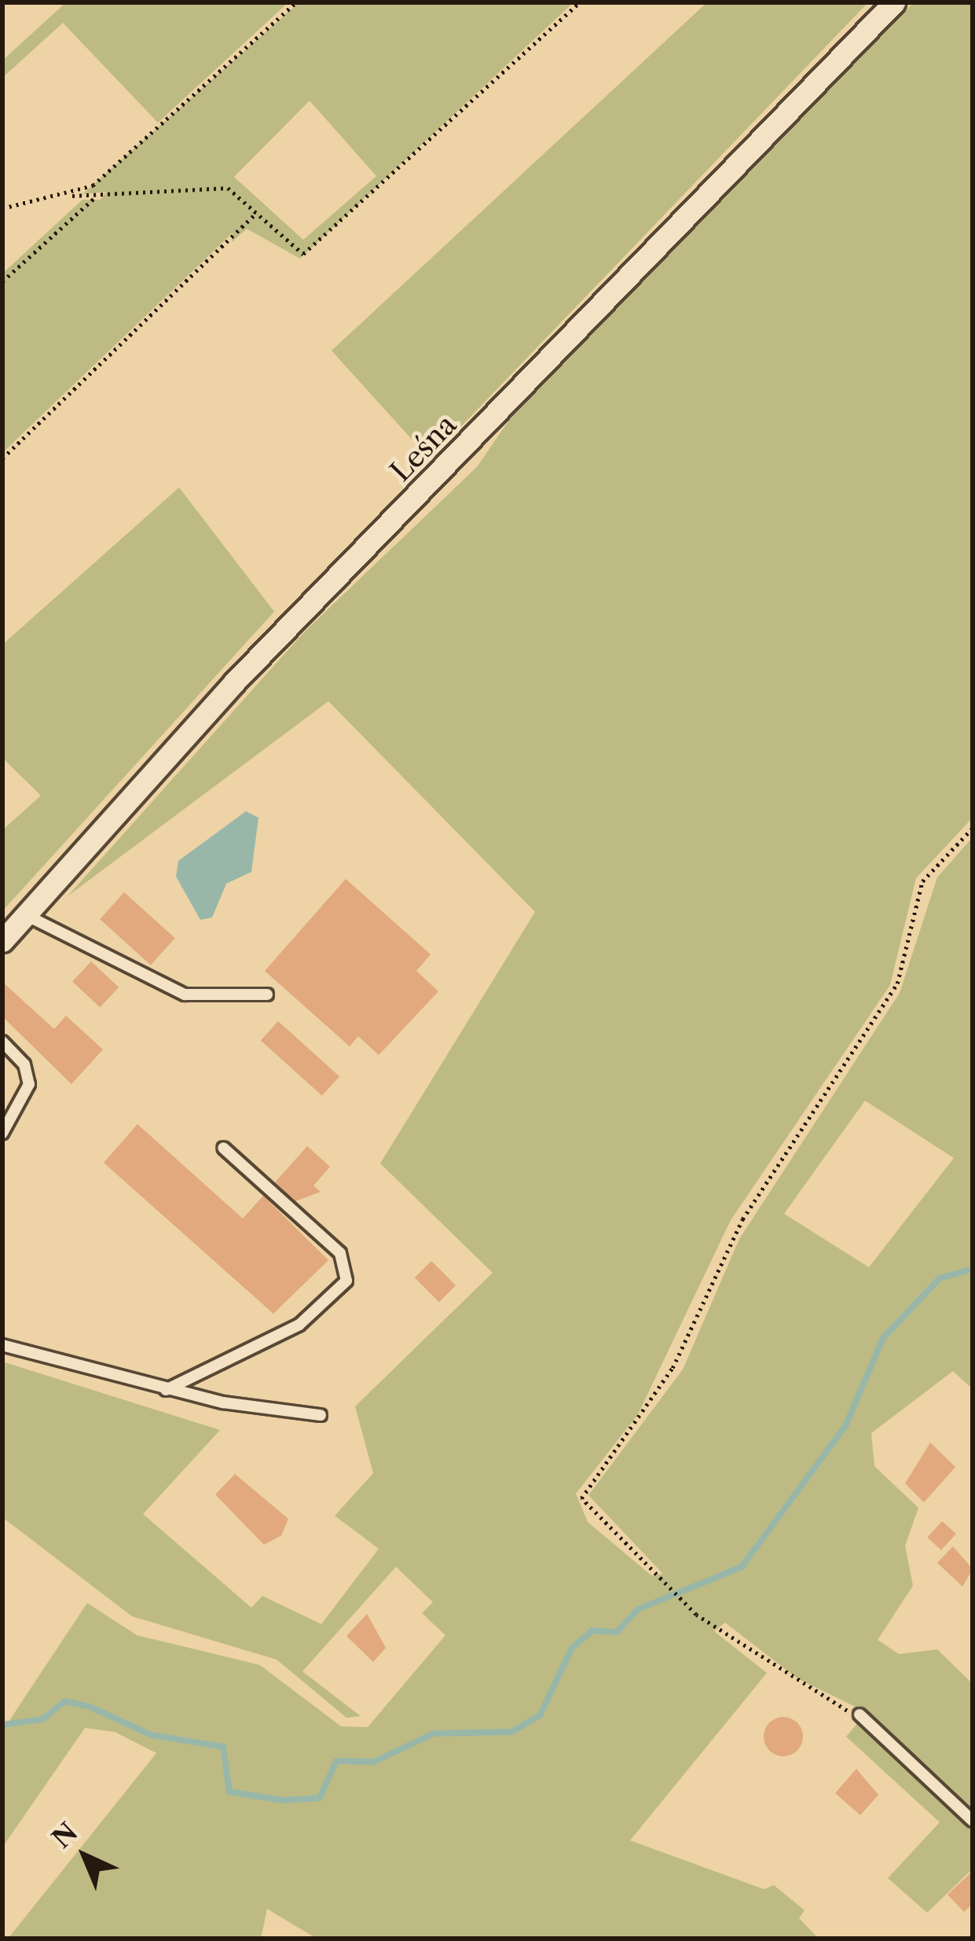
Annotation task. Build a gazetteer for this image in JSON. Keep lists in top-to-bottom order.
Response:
{
  "streets": {
    "street": ["Leśna"]
  },
  "north": "top left"
}
